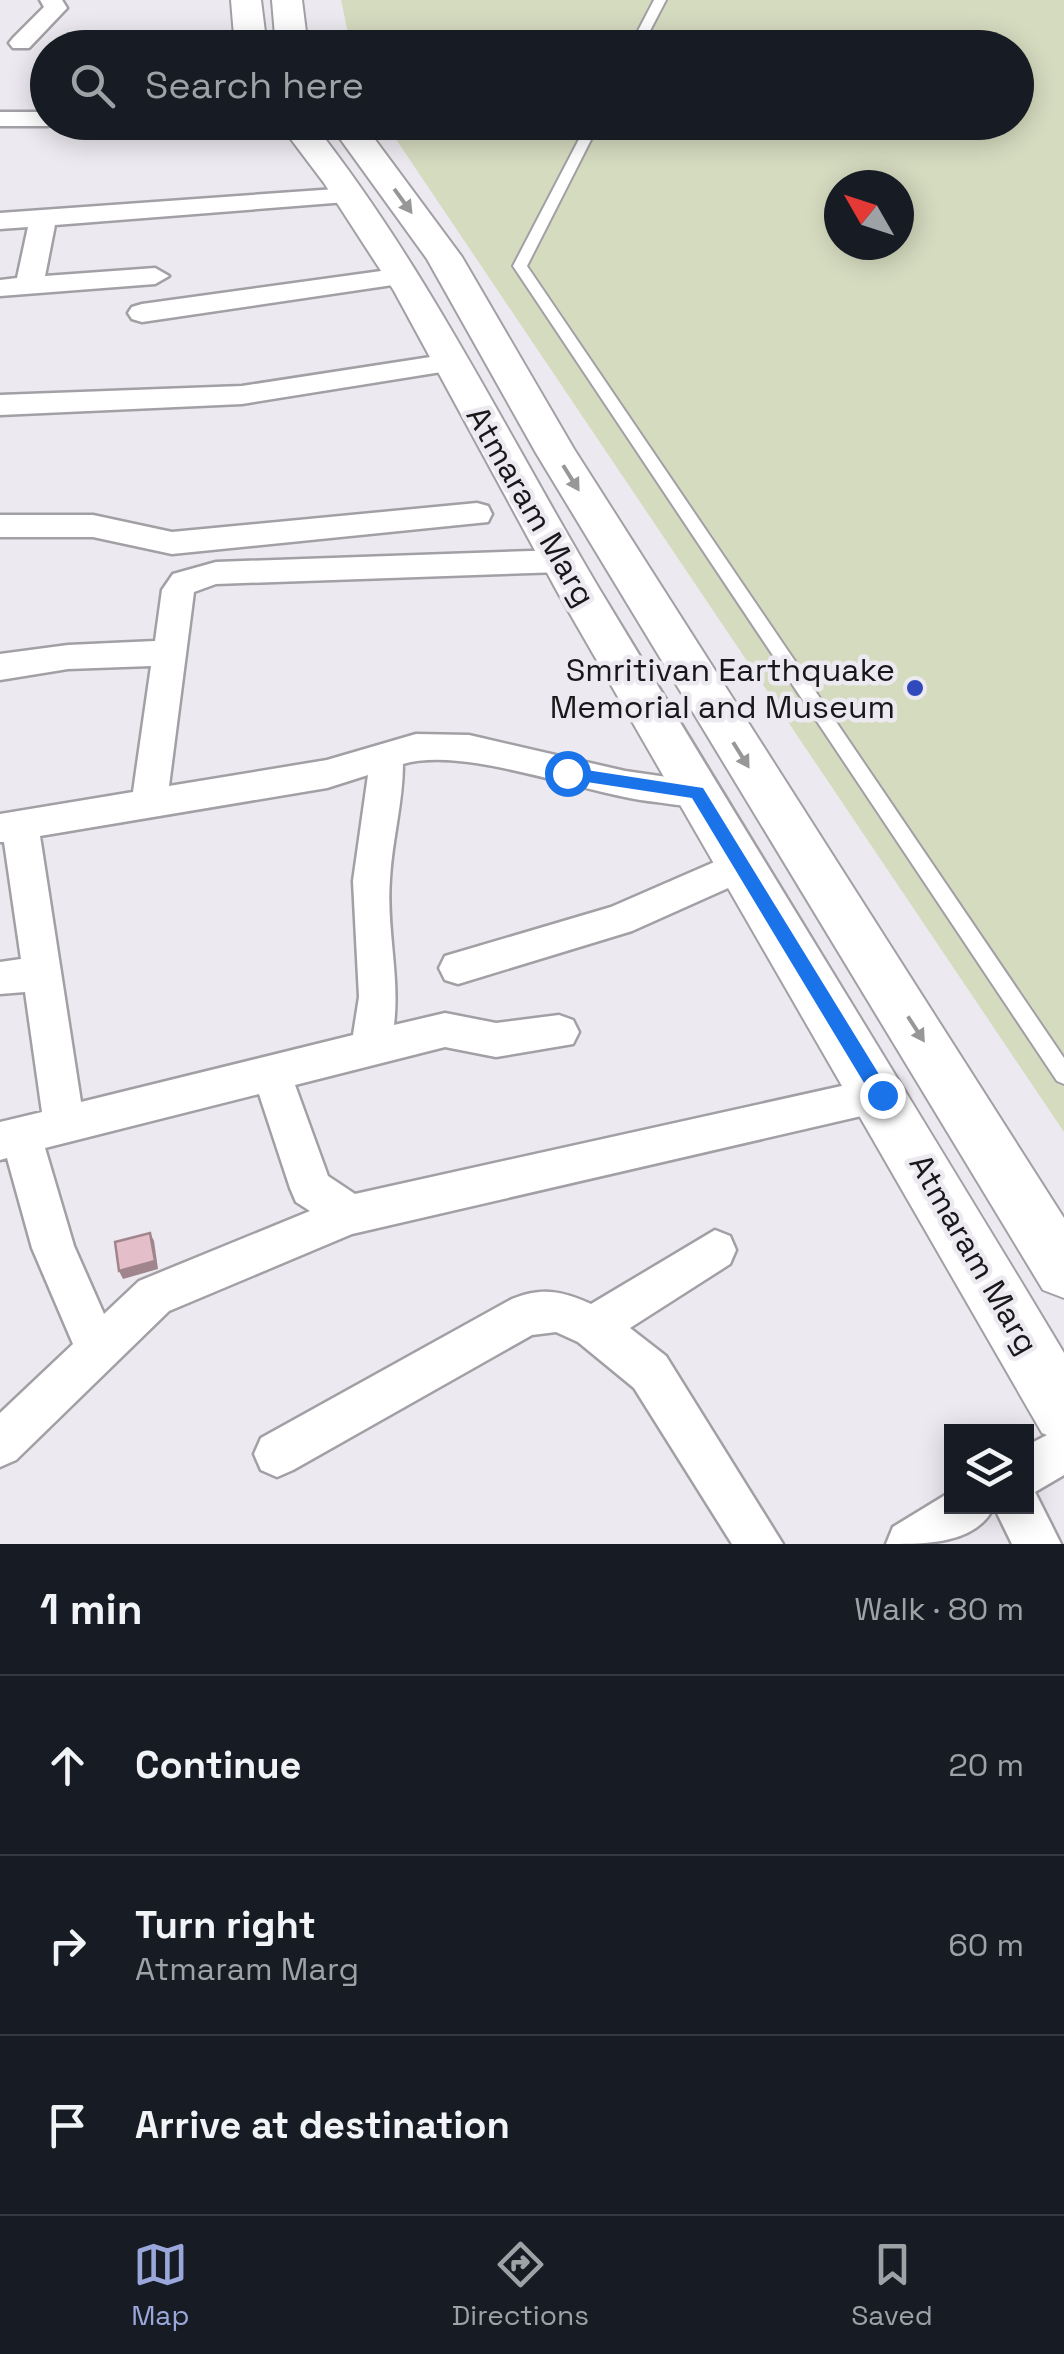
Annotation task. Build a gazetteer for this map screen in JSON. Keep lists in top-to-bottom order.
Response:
{
  "streets": {
    "main road": ["Atmaram Marg"]
  },
  "places": ["Smritivan Earthquake Memorial and Museum"],
  "north": "top left",
  "page": {
    "search": "Search here",
    "heading": ["1 min", "Walk · 80 m"],
    "list": [
      ["Continue", "20 m"],
      ["Turn right", "Atmaram Marg", "60 m"],
      "Arrive at destination"
    ],
    "nav": ["Map", "Directions", "Saved"]
  }
}
